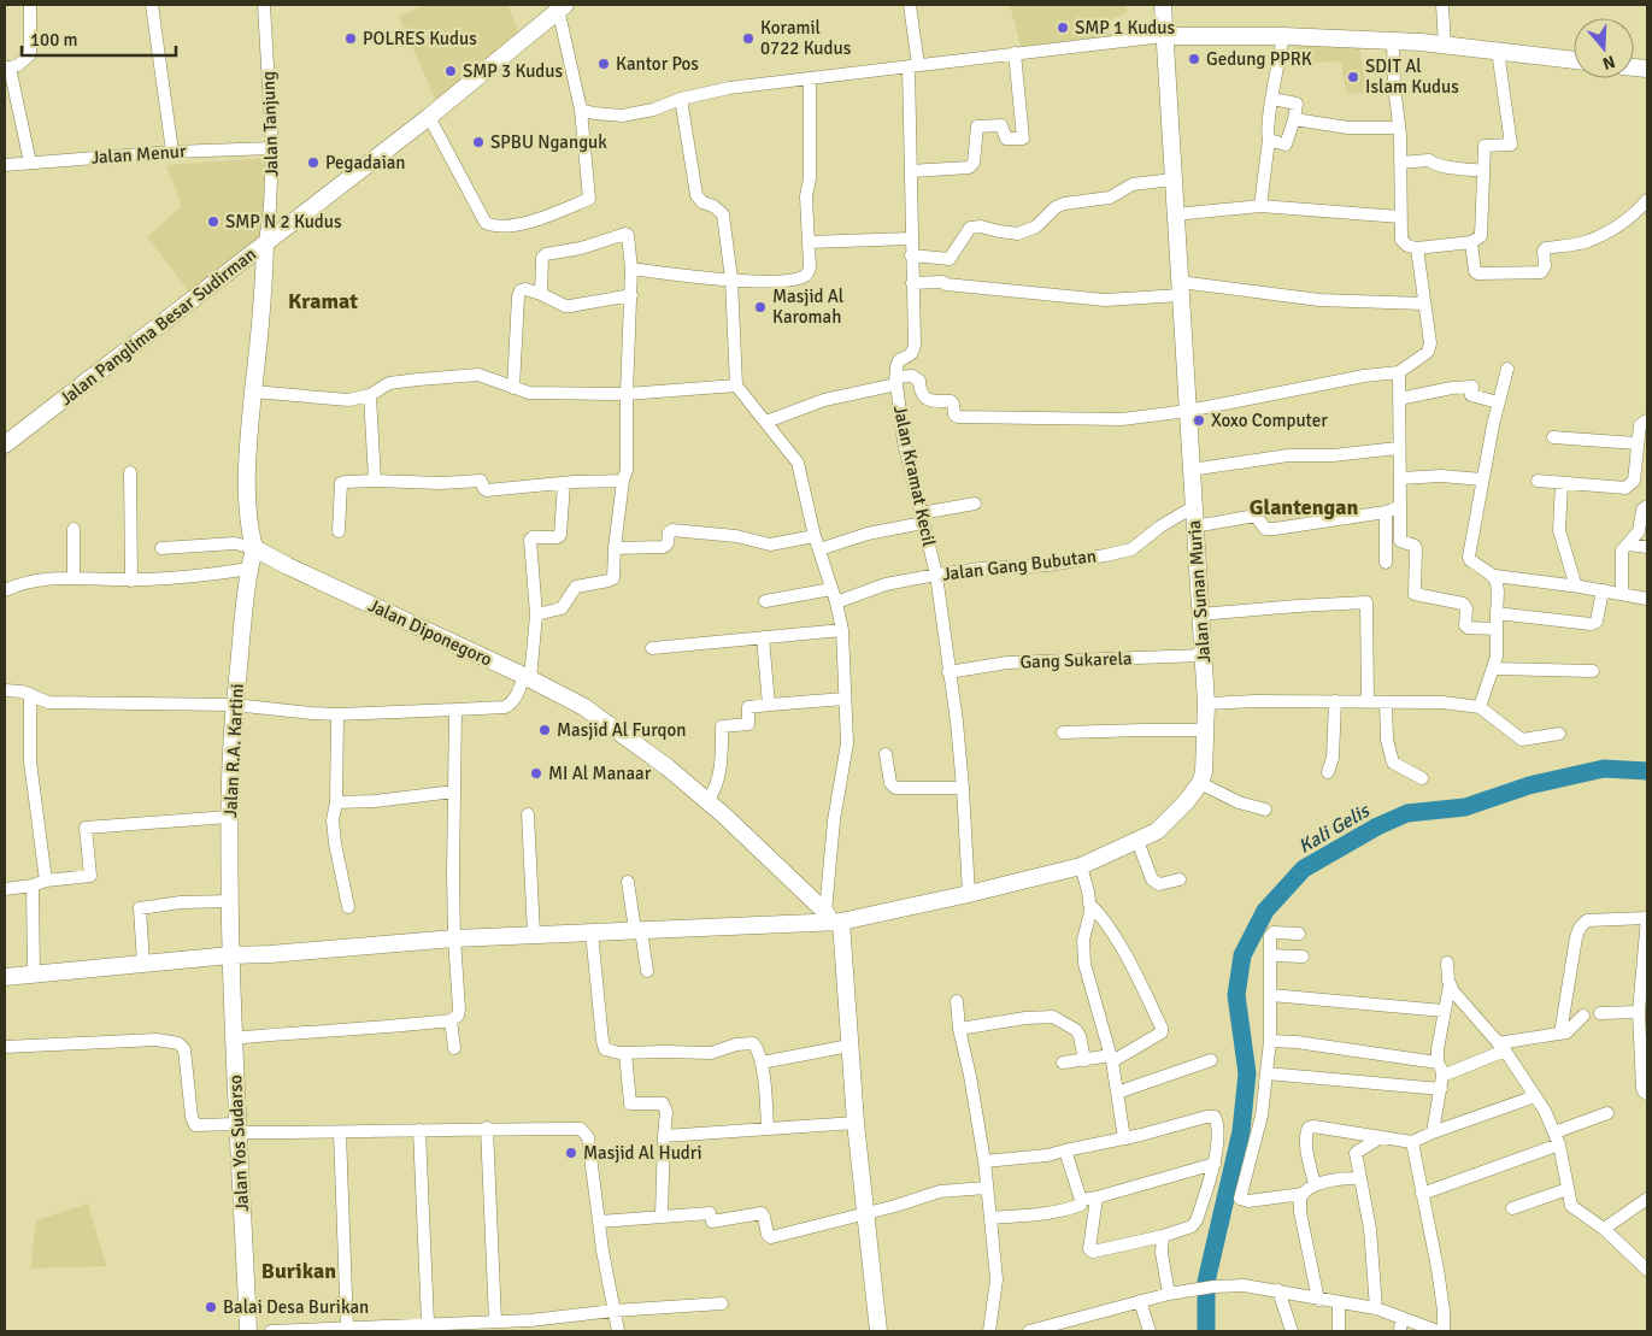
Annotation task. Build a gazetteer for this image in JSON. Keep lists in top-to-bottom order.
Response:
{
  "streets": {
    "main road": [
      "Jalan Panglima Besar Sudirman",
      "Jalan Sunan Muria",
      "Jalan Diponegoro",
      "Jalan R.A. Kartini",
      "Jalan Yos Sudarso"
    ],
    "street": [
      "Jalan Tanjung",
      "Jalan Menur",
      "Jalan Kramat Kecil",
      "Jalan Gang Bubutan",
      "Gang Sukarela"
    ]
  },
  "crossings": [
    ["Jalan Tanjung", "Jalan Menur"],
    ["Jalan Tanjung", "Jalan Panglima Besar Sudirman"],
    ["Jalan Kramat Kecil", "Jalan Gang Bubutan"],
    ["Jalan Kramat Kecil", "Jalan Sunan Muria"],
    ["Jalan Kramat Kecil", "Gang Sukarela"],
    ["Jalan Gang Bubutan", "Jalan Sunan Muria"],
    ["Jalan Sunan Muria", "Jalan Diponegoro"],
    ["Jalan Sunan Muria", "Gang Sukarela"],
    ["Jalan Sunan Muria", "Jalan R.A. Kartini"],
    ["Jalan Sunan Muria", "Jalan Yos Sudarso"],
    ["Jalan Diponegoro", "Jalan R.A. Kartini"],
    ["Jalan R.A. Kartini", "Jalan Yos Sudarso"]
  ],
  "districts": ["Kramat", "Glantengan", "Burikan"],
  "water": ["Kali Gelis"],
  "places": [
    "SMP 1 Kudus",
    "POLRES Kudus",
    "Koramil 0722 Kudus",
    "Gedung PPRK",
    "Kantor Pos",
    "SMP 3 Kudus",
    "SDIT Al Islam Kudus",
    "SPBU Nganguk",
    "Pegadaian",
    "SMP N 2 Kudus",
    "Masjid Al Karomah",
    "Xoxo Computer",
    "Masjid Al Furqon",
    "MI Al Manaar",
    "Masjid Al Hudri",
    "Balai Desa Burikan"
  ],
  "scale_bar": "100 m",
  "north": "bottom"
}
